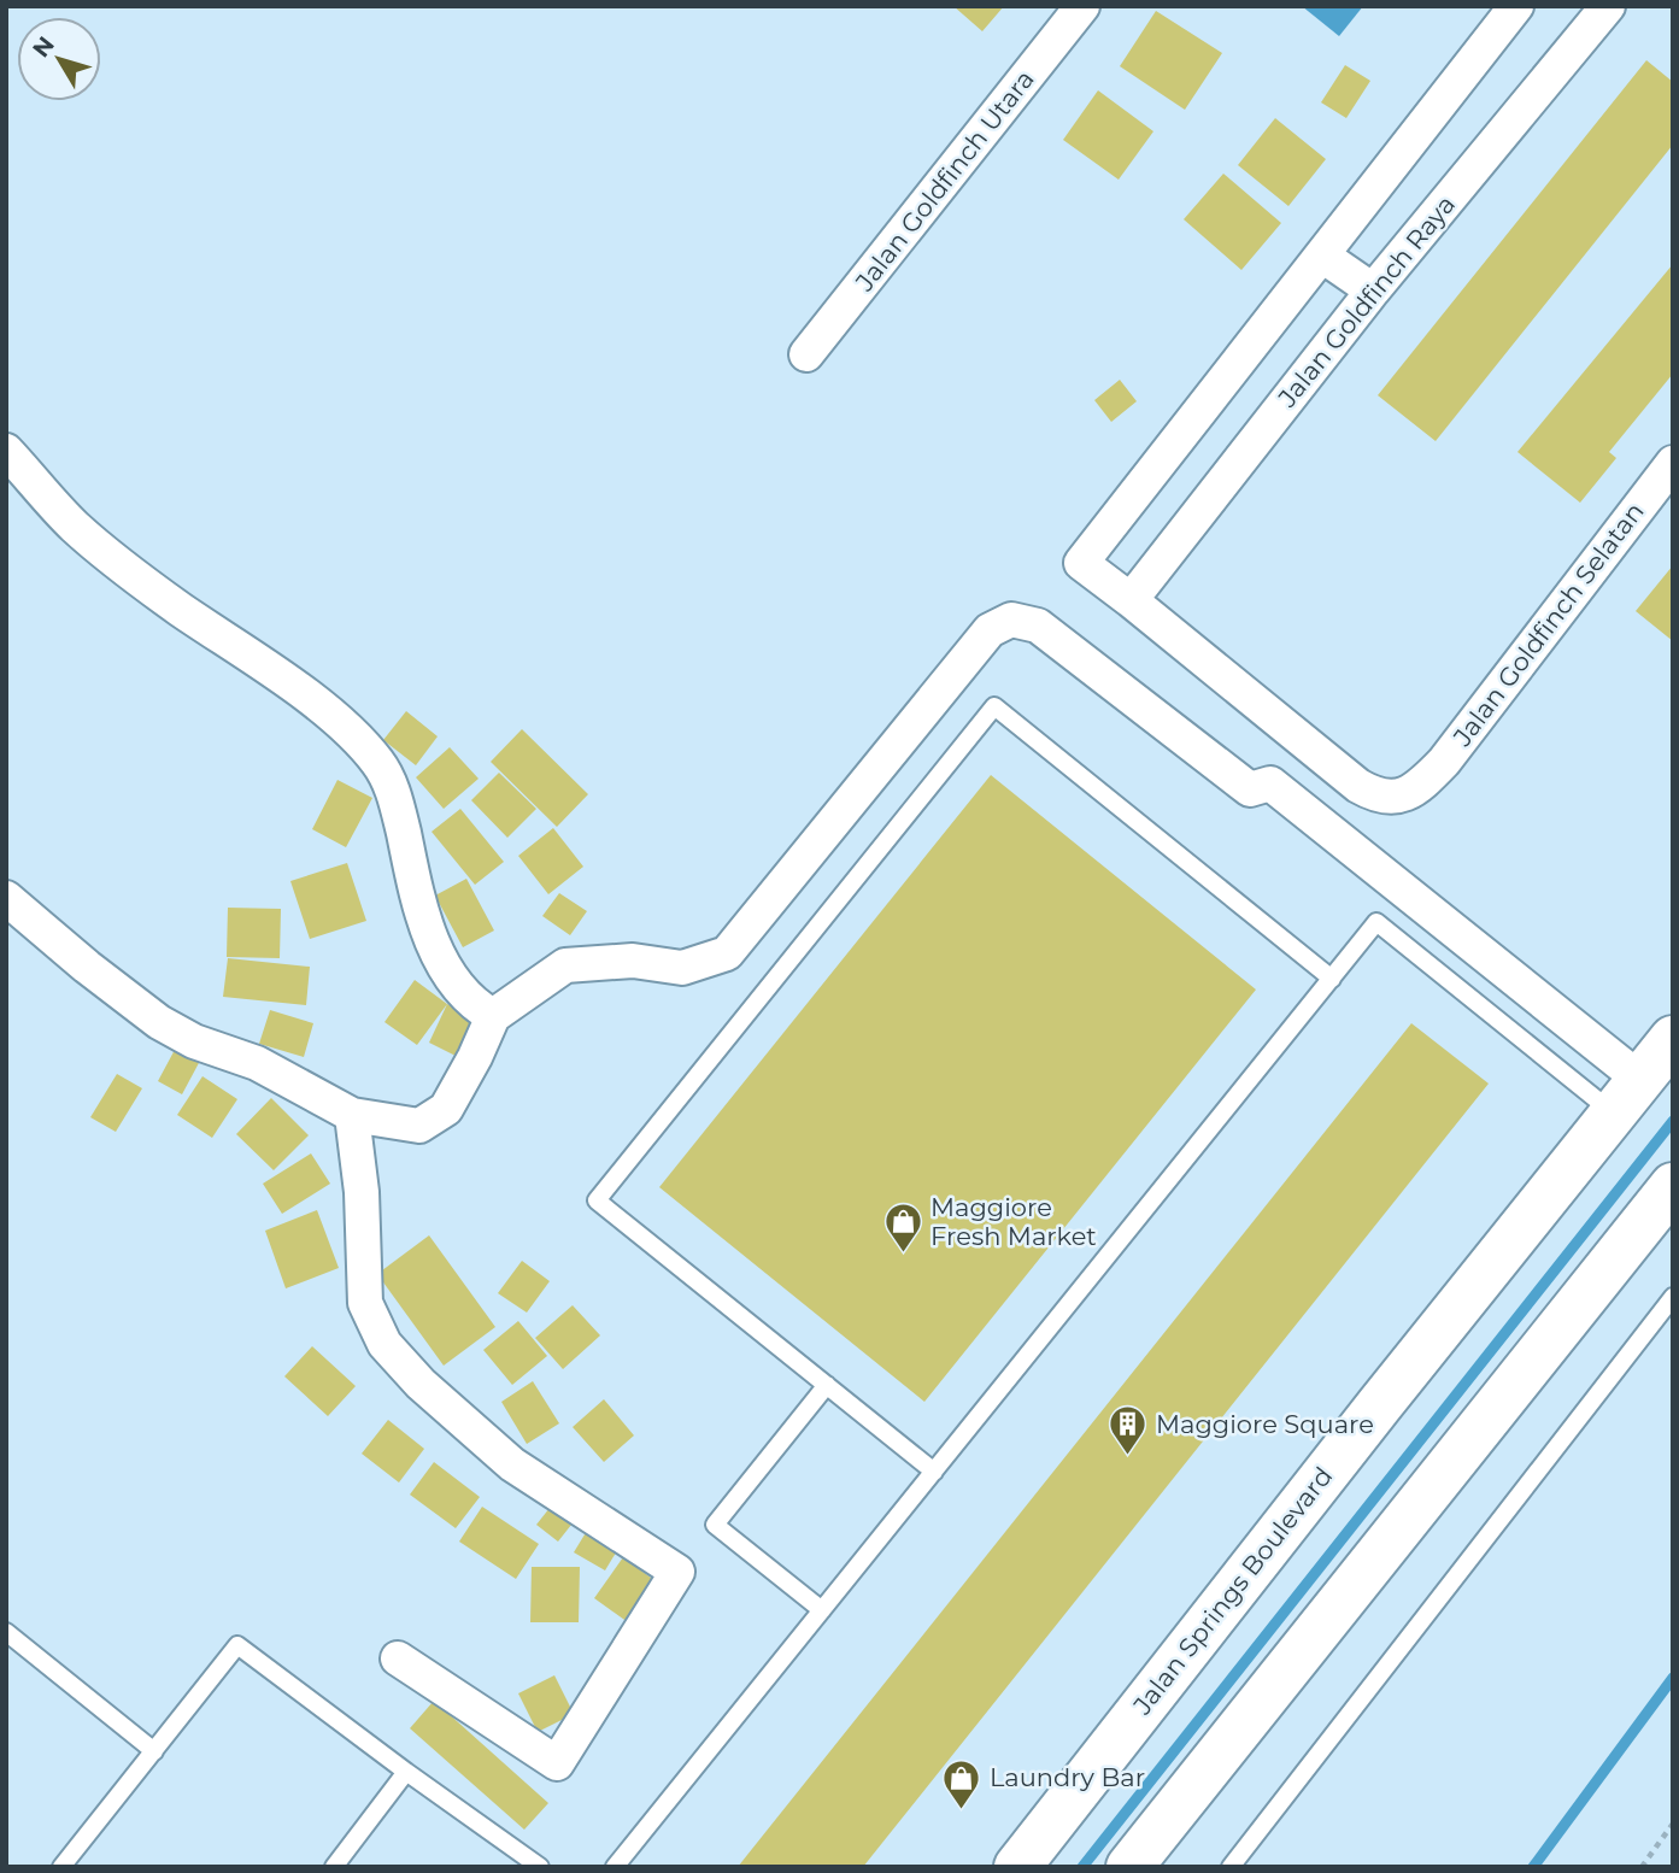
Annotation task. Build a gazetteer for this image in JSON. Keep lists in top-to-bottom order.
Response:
{
  "streets": {
    "main road": ["Jalan Springs Boulevard"],
    "street": ["Jalan Goldfinch Utara", "Jalan Goldfinch Raya", "Jalan Goldfinch Selatan"]
  },
  "crossings": [
    ["Jalan Goldfinch Raya", "Jalan Goldfinch Selatan"]
  ],
  "places": {
    "shop": ["Maggiore Fresh Market", "Laundry Bar"],
    "building": ["Maggiore Square"]
  },
  "north": "top left"
}
